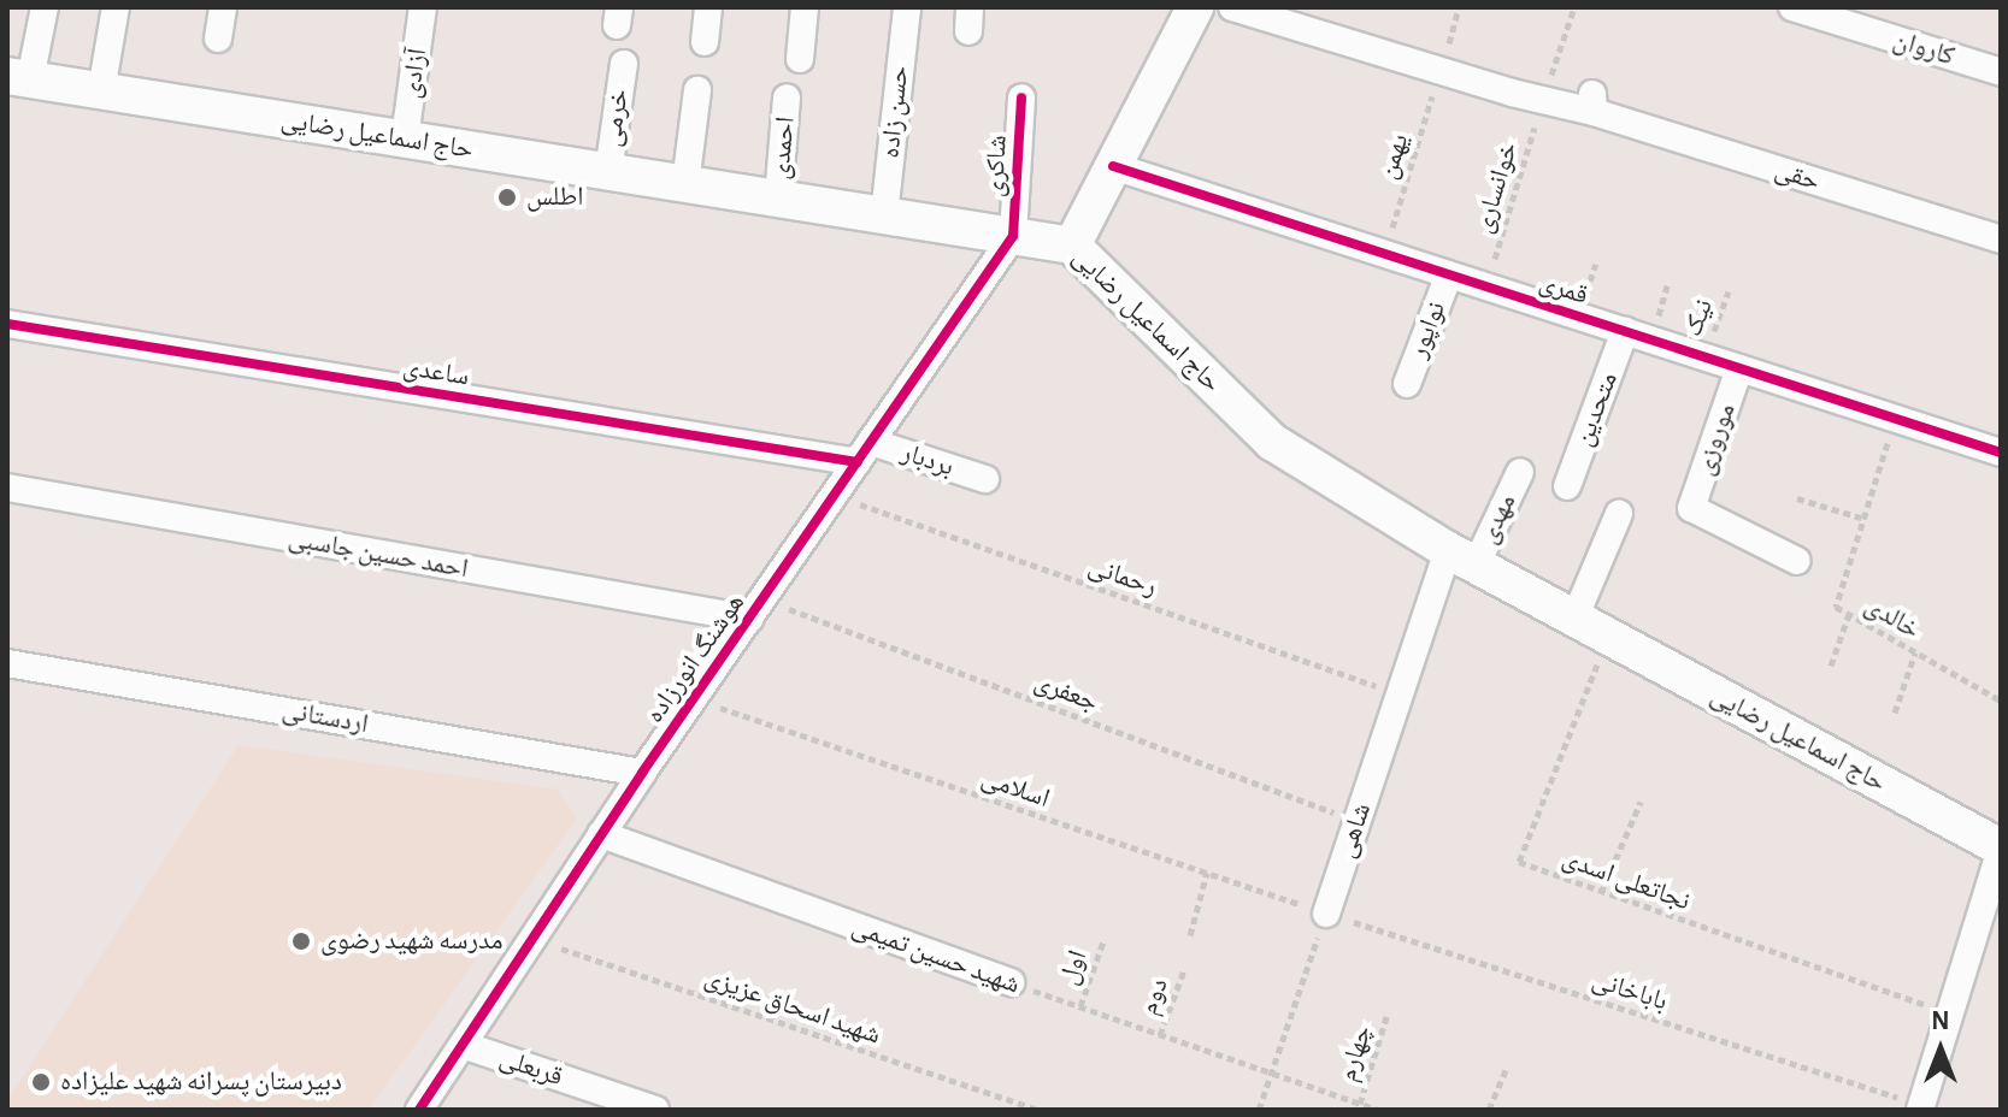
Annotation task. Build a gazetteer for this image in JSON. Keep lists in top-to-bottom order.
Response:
{
  "streets": {
    "main road": ["حاج اسماعیل رضایی"],
    "street": [
      "کاروان",
      "آزادی",
      "حسن زاده",
      "خرمی",
      "احمدی",
      "شاکری",
      "حقی",
      "قمری",
      "نواپور",
      "ساعدی",
      "متحدین",
      "موروزی",
      "بردبار",
      "مهدی",
      "احمد حسین جاسبی",
      "هوشنگ انورزاده",
      "اردستانی",
      "شاهی",
      "شهید حسین تمیمی",
      "قربعلی"
    ],
    "path": [
      "یهمن",
      "خوانساری",
      "رحمانی",
      "خالدی",
      "جعفری",
      "اسلامی",
      "نجاتعلی اسدی",
      "اول",
      "باباخانی",
      "دوم",
      "شهید اسحاق عزیزی",
      "چهارم"
    ],
    "cycle path": ["نیک"]
  },
  "crossings": [
    ["آزادی", "حاج اسماعیل رضایی"],
    ["حسن زاده", "حاج اسماعیل رضایی"],
    ["خرمی", "حاج اسماعیل رضایی"],
    ["حاج اسماعیل رضایی", "احمدی"],
    ["حاج اسماعیل رضایی", "شاکری"],
    ["حاج اسماعیل رضایی", "مهدی"],
    ["حاج اسماعیل رضایی", "هوشنگ انورزاده"],
    ["حاج اسماعیل رضایی", "شاهی"],
    ["حاج اسماعیل رضایی", "نجاتعلی اسدی"],
    ["یهمن", "حقی"],
    ["یهمن", "قمری"],
    ["شاکری", "هوشنگ انورزاده"],
    ["حقی", "خوانساری"],
    ["خوانساری", "قمری"],
    ["قمری", "نیک"],
    ["قمری", "نواپور"],
    ["قمری", "متحدین"],
    ["قمری", "موروزی"],
    ["قمری", "خالدی"],
    ["ساعدی", "بردبار"],
    ["ساعدی", "هوشنگ انورزاده"],
    ["بردبار", "هوشنگ انورزاده"],
    ["مهدی", "شاهی"],
    ["احمد حسین جاسبی", "هوشنگ انورزاده"],
    ["احمد حسین جاسبی", "جعفری"],
    ["رحمانی", "هوشنگ انورزاده"],
    ["رحمانی", "شاهی"],
    ["هوشنگ انورزاده", "جعفری"],
    ["هوشنگ انورزاده", "اردستانی"],
    ["هوشنگ انورزاده", "اسلامی"],
    ["هوشنگ انورزاده", "شهید حسین تمیمی"],
    ["هوشنگ انورزاده", "شهید اسحاق عزیزی"],
    ["هوشنگ انورزاده", "قربعلی"],
    ["جعفری", "شاهی"],
    ["اسلامی", "شاهی"],
    ["اسلامی", "باباخانی"],
    ["شاهی", "باباخانی"],
    ["شهید حسین تمیمی", "اول"],
    ["شهید حسین تمیمی", "دوم"],
    ["شهید حسین تمیمی", "چهارم"]
  ],
  "places": ["اطلس", "مدرسه شهید رضوی", "دبیرستان پسرانه شهید علیزاده"],
  "north": "top"
}
